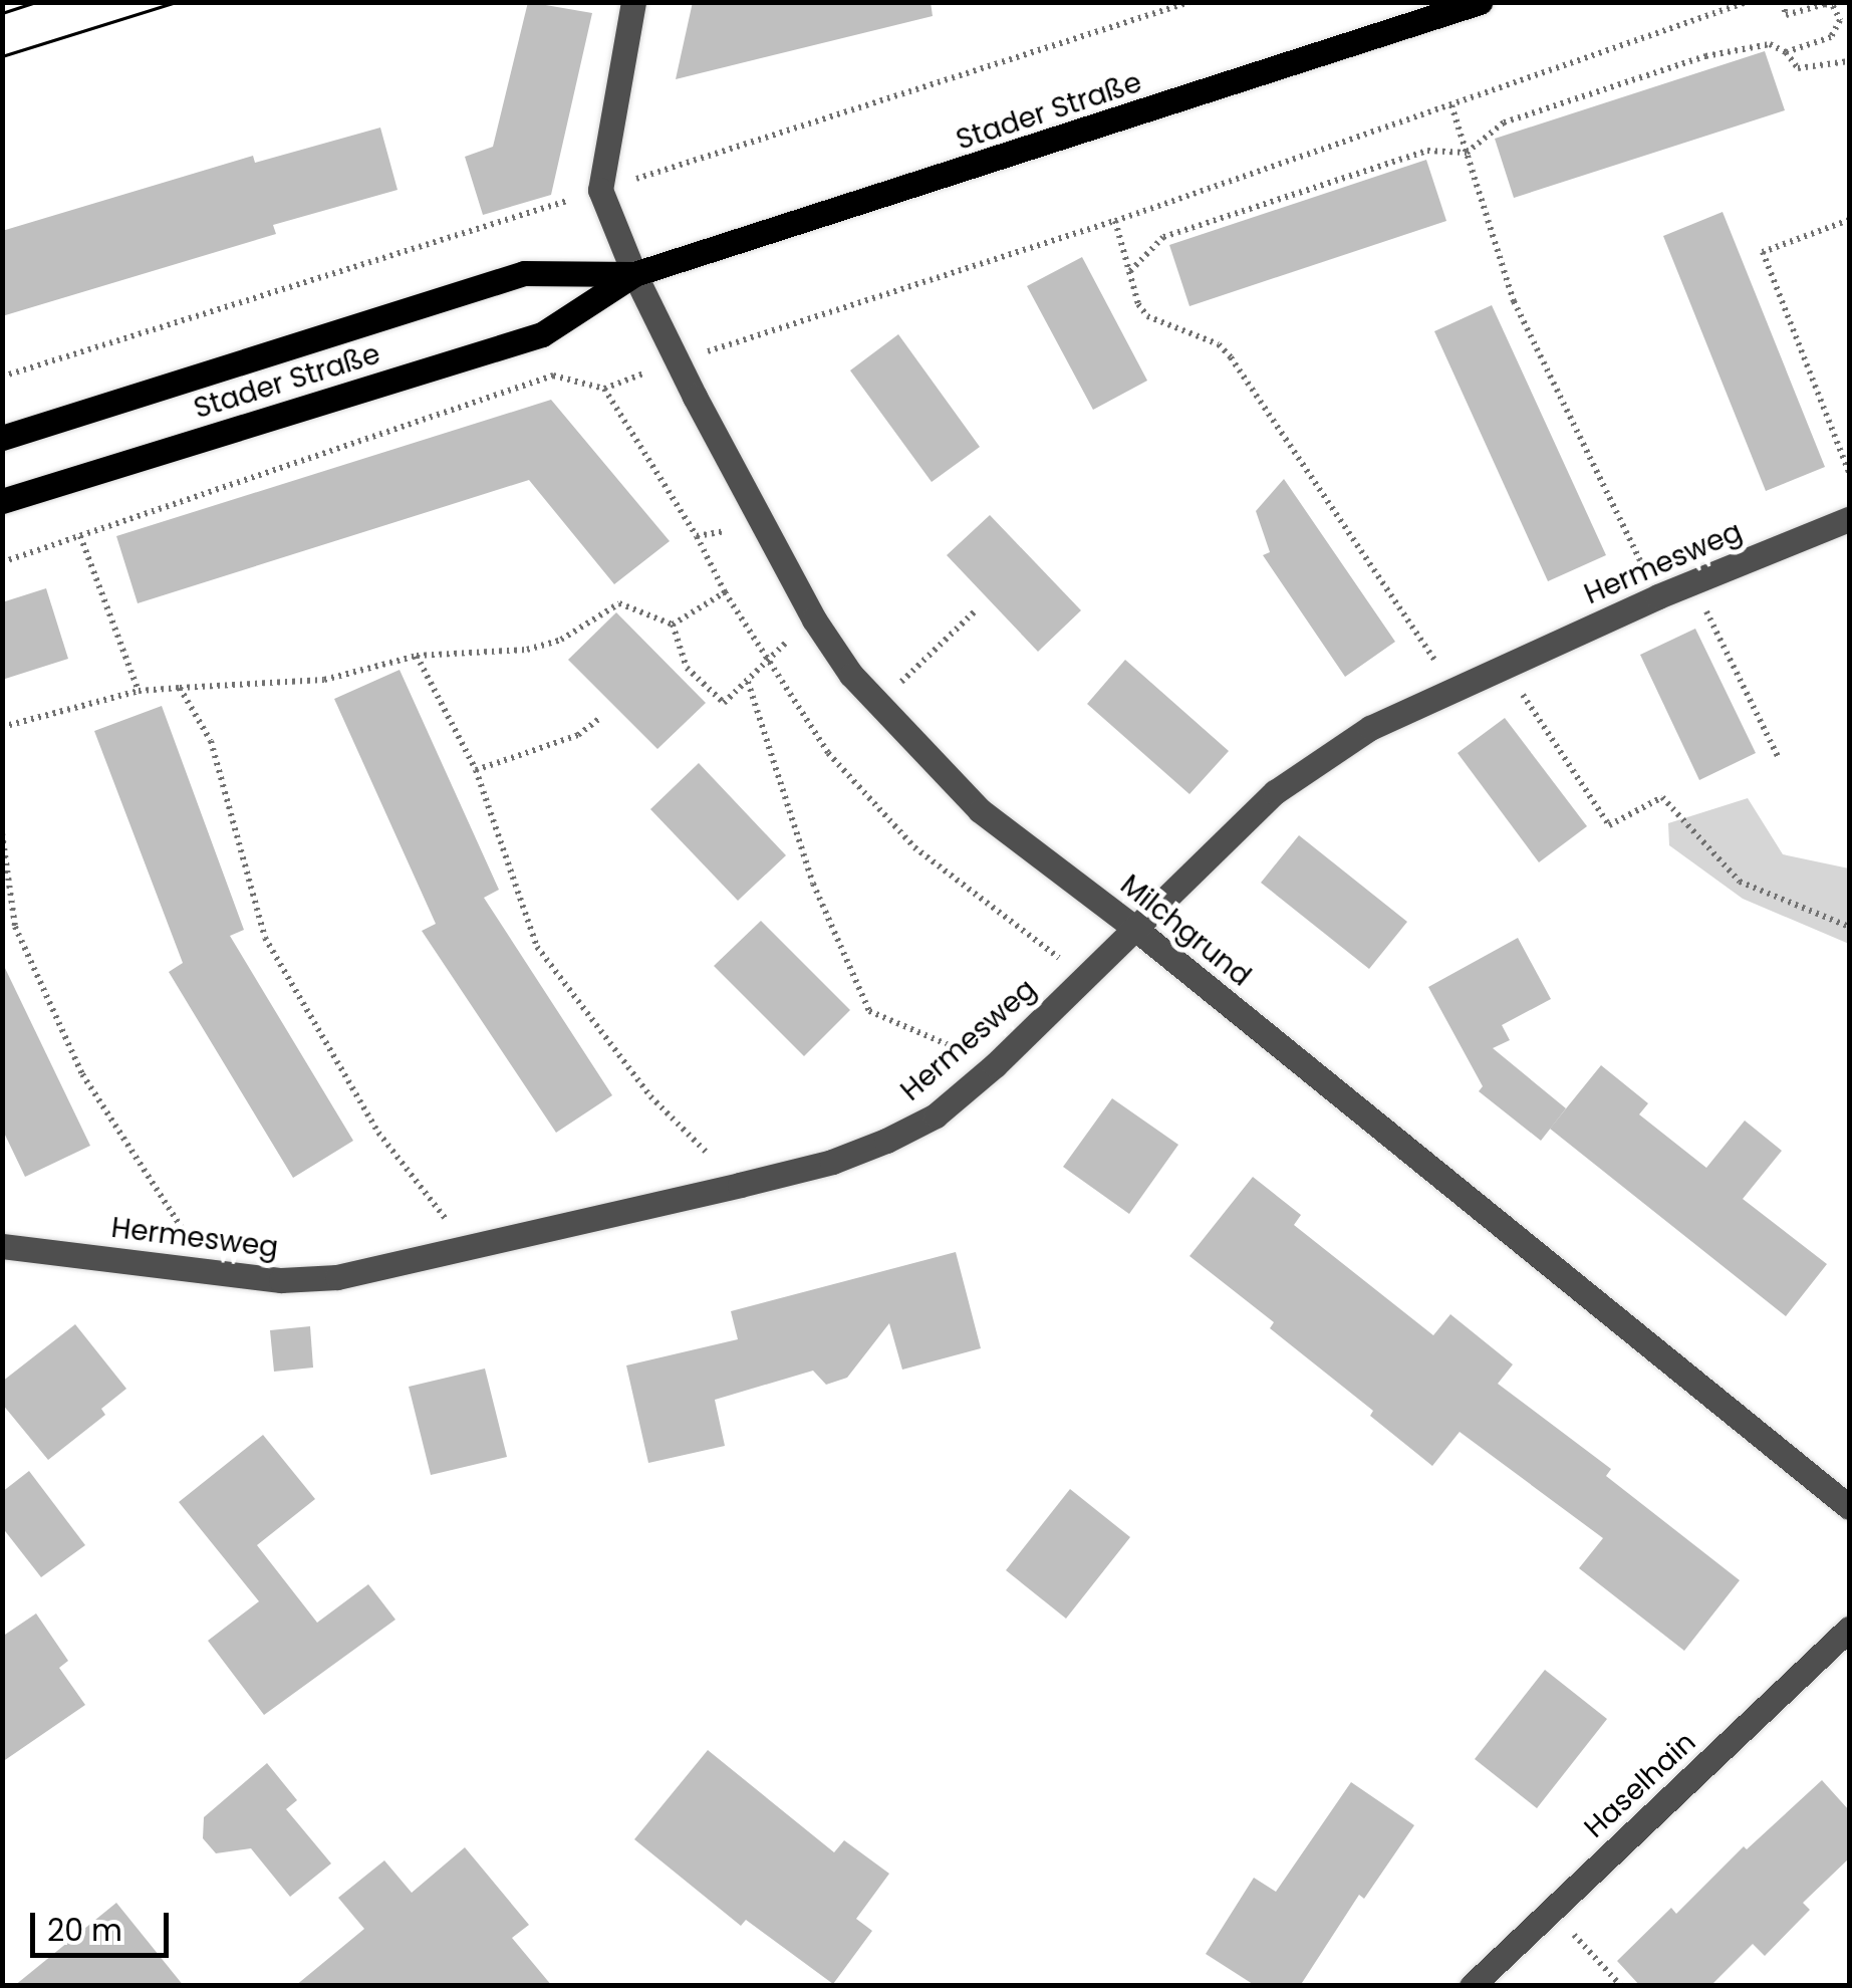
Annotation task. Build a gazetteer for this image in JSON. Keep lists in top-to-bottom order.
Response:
{
  "streets": {
    "main road": ["Stader Straße"],
    "street": ["Hermesweg", "Milchgrund", "Haselhain"]
  },
  "crossings": [
    ["Stader Straße", "Milchgrund"],
    ["Hermesweg", "Milchgrund"]
  ],
  "scale_bar": "20 m"
}
